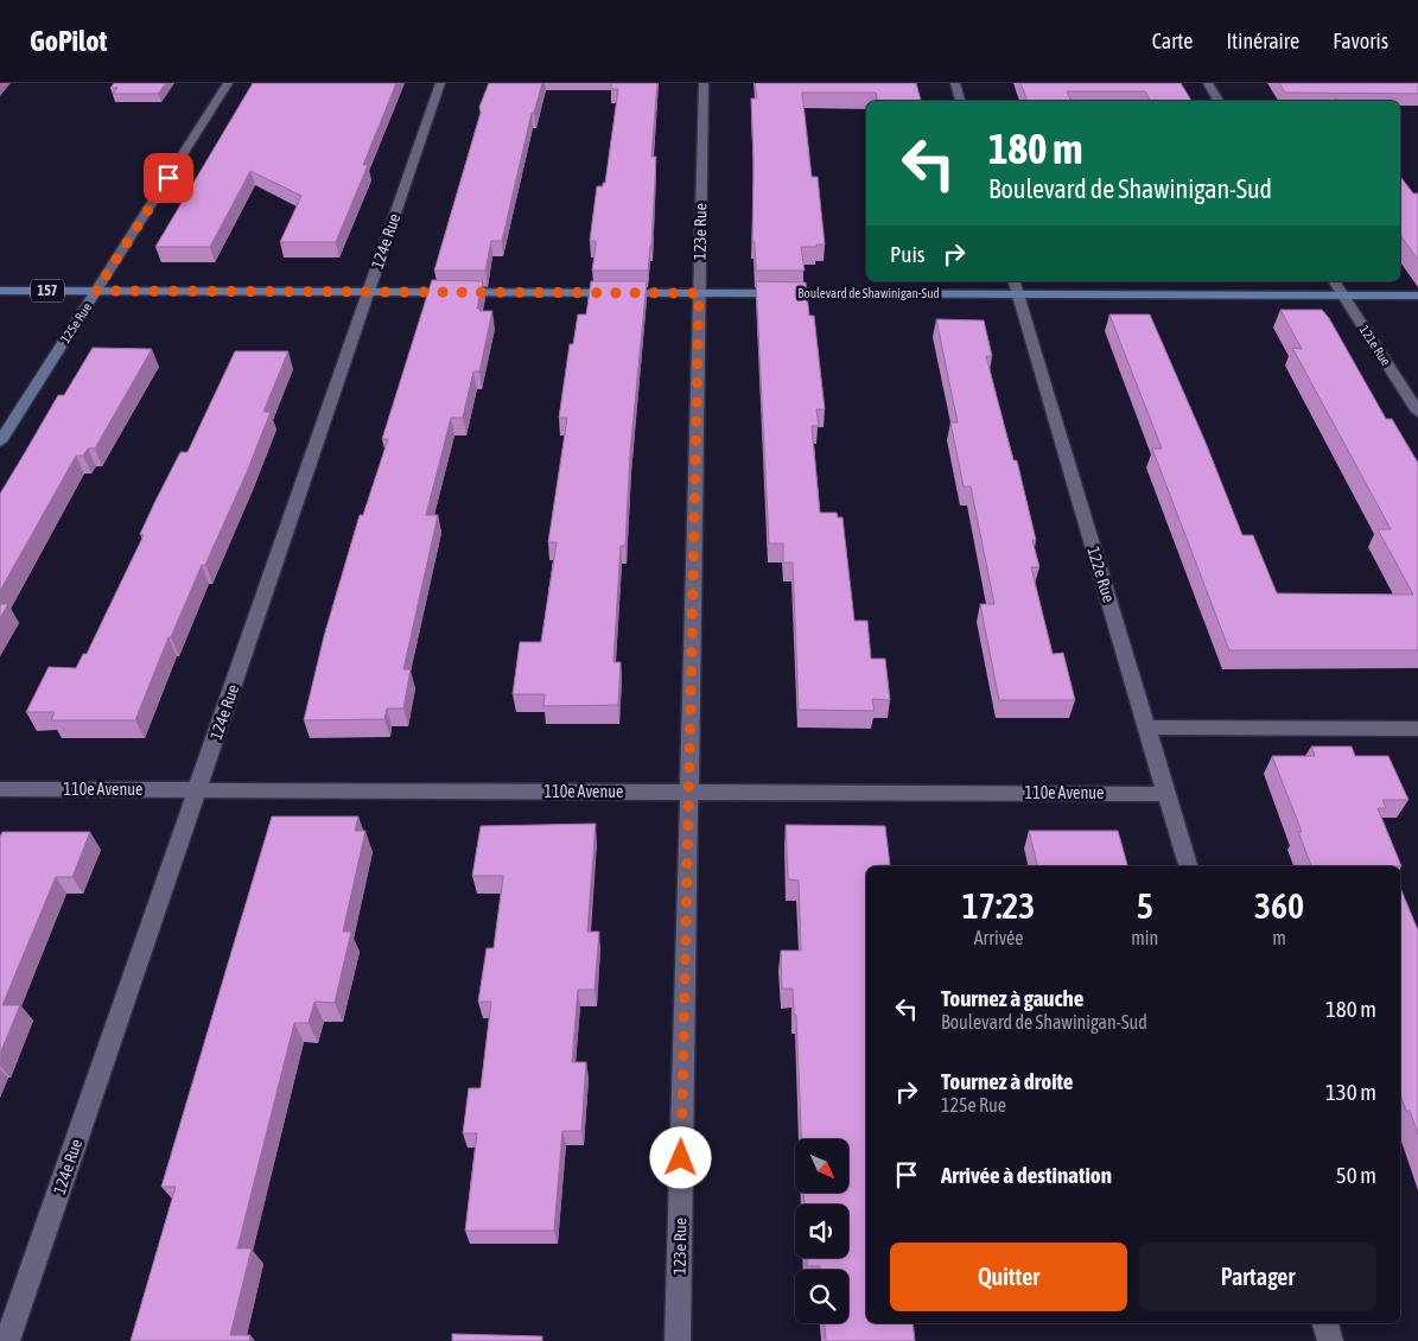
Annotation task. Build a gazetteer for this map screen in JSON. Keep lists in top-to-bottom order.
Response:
{
  "streets": {
    "main road": ["157", "Boulevard de Shawinigan-Sud", "125e Rue"],
    "street": [
      "123e Rue",
      "124e Rue",
      "121e Rue",
      "122e Rue",
      "110e Avenue"
    ]
  },
  "crossings": [
    ["123e Rue", "Boulevard de Shawinigan-Sud"],
    ["123e Rue", "110e Avenue"],
    ["124e Rue", "Boulevard de Shawinigan-Sud"],
    ["124e Rue", "110e Avenue"],
    ["Boulevard de Shawinigan-Sud", "125e Rue"],
    ["Boulevard de Shawinigan-Sud", "121e Rue"],
    ["Boulevard de Shawinigan-Sud", "122e Rue"],
    ["122e Rue", "110e Avenue"]
  ],
  "north": "bottom right",
  "page": {
    "header": "GoPilot",
    "nav": ["Carte", "Itinéraire", "Favoris"],
    "turn": ["180 m", "Boulevard de Shawinigan-Sud"],
    "then": "Puis",
    "eta": [
      "17:23",
      "Arrivée",
      "5",
      "min",
      "360",
      "m"
    ],
    "list": [
      {
        "name": "Tournez à gauche",
        "note": "Boulevard de Shawinigan-Sud",
        "value": "180 m"
      },
      {
        "name": "Tournez à droite",
        "note": "125e Rue",
        "value": "130 m"
      },
      {
        "name": "Arrivée à destination",
        "value": "50 m"
      }
    ],
    "buttons": ["Quitter", "Partager"]
  }
}
